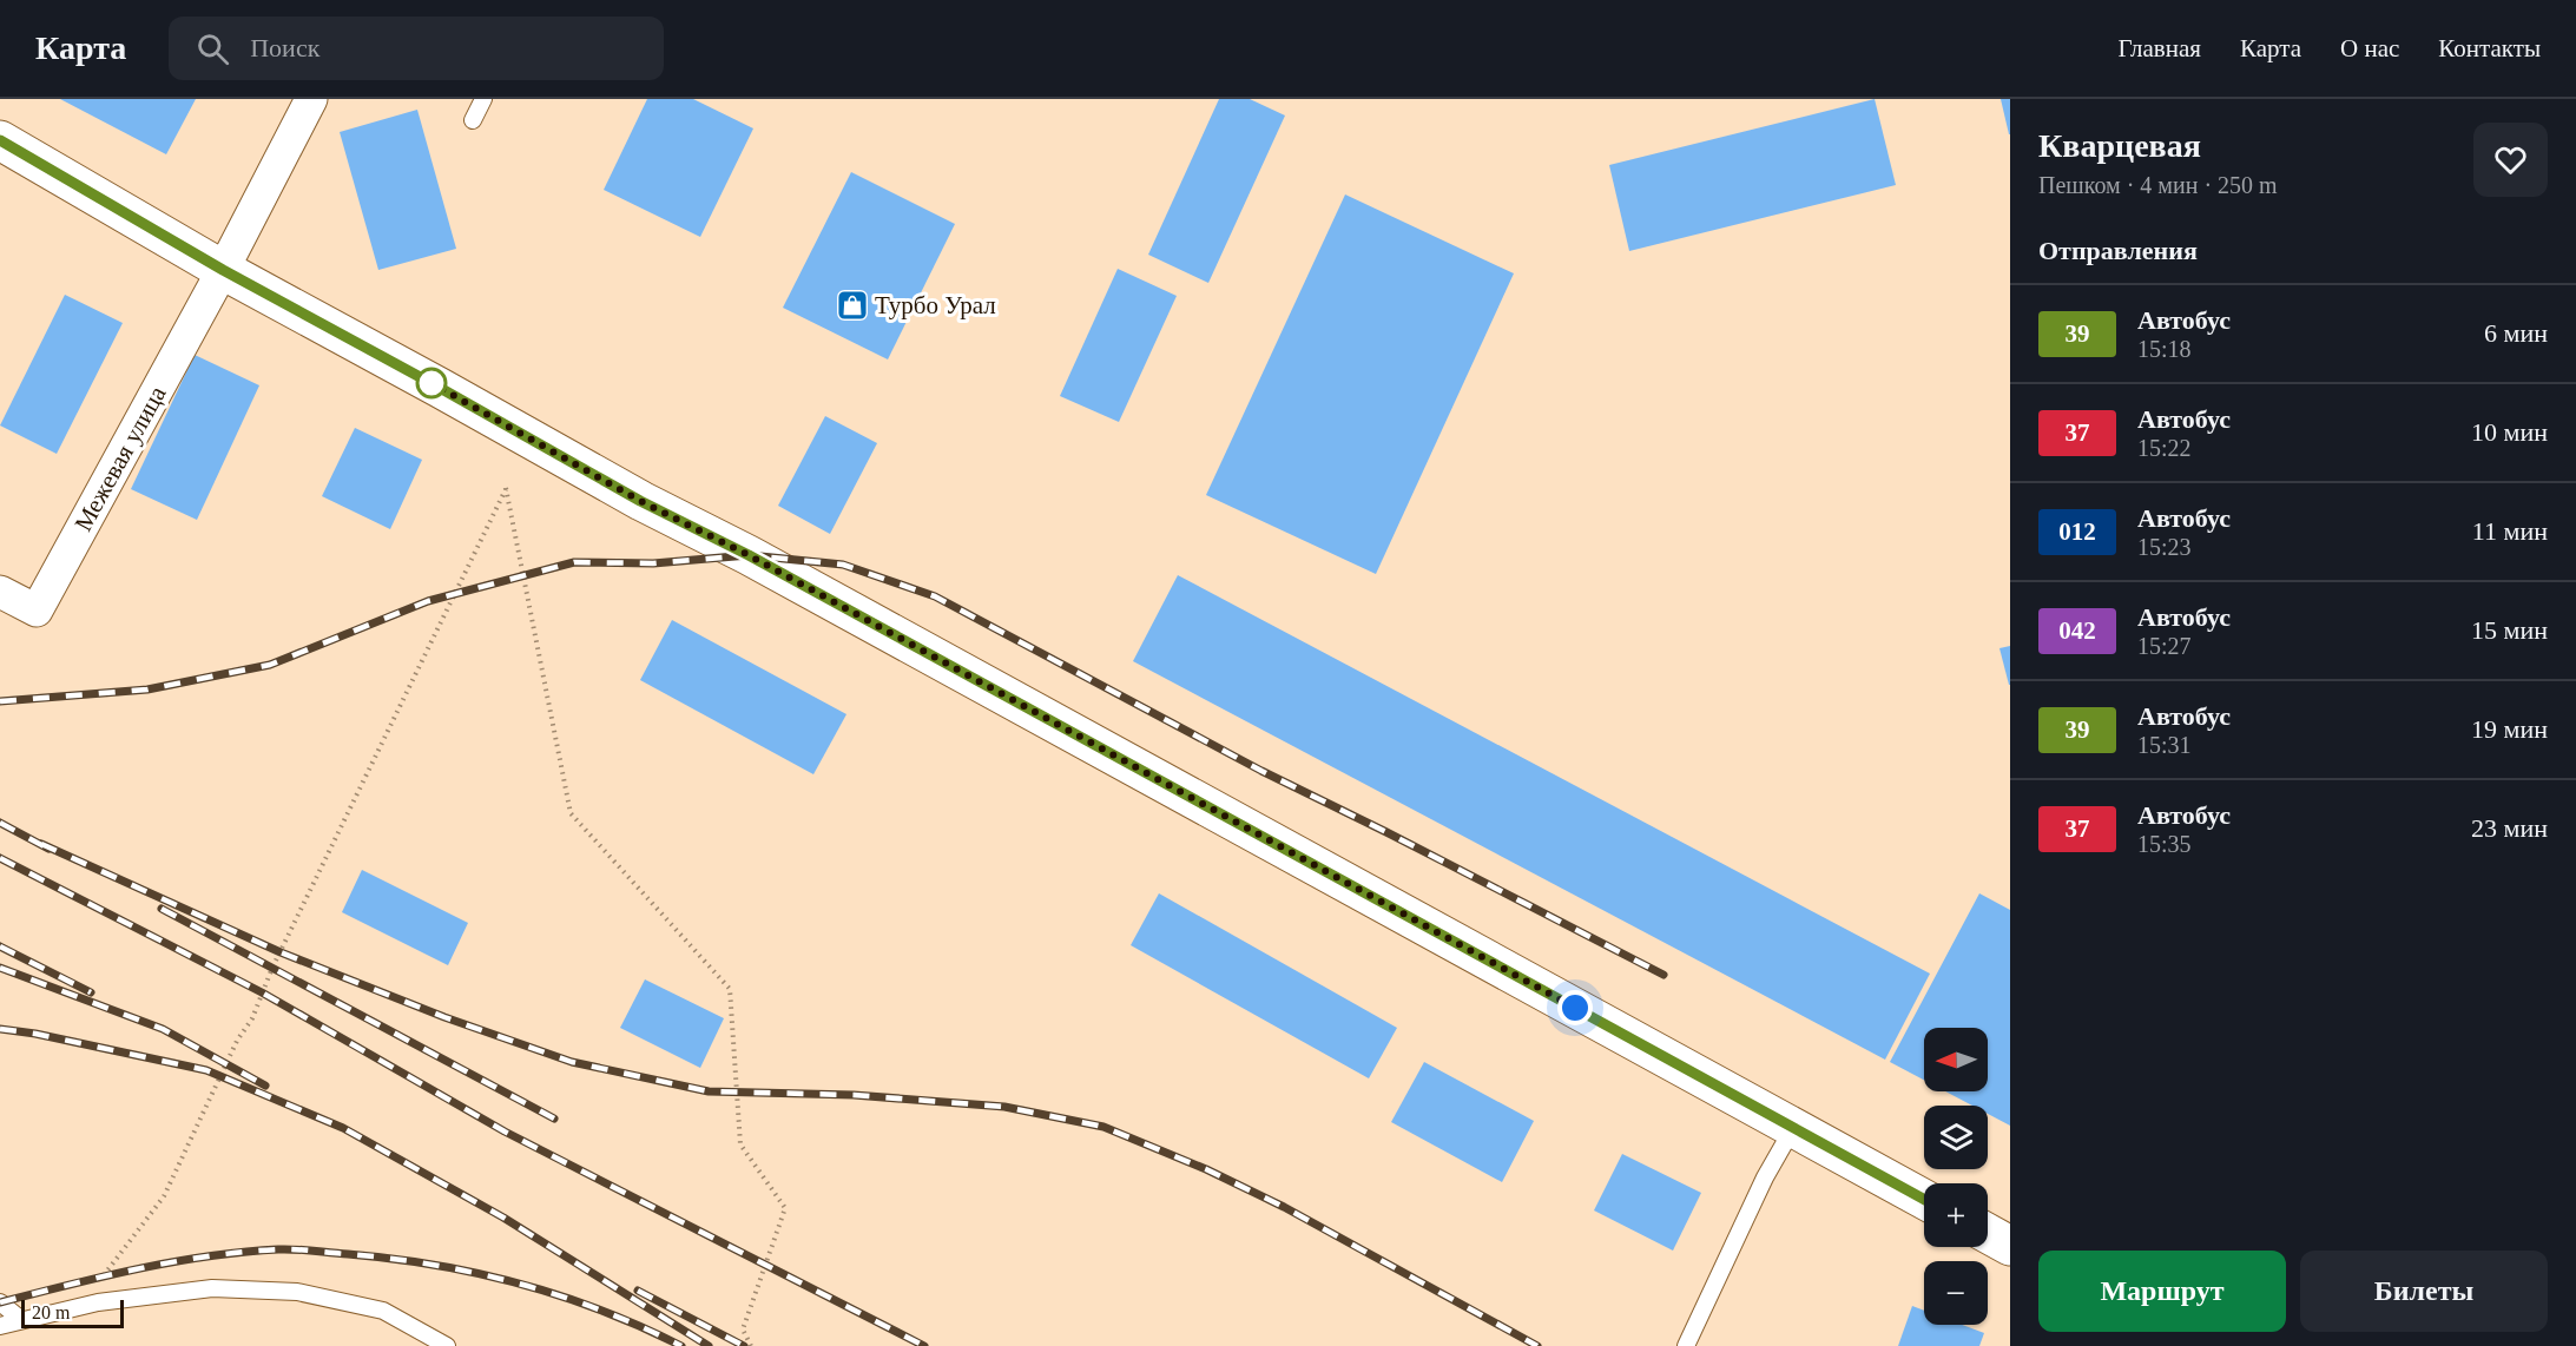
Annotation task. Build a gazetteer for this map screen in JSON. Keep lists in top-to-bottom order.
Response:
{
  "streets": {
    "street": ["Межевая улица"]
  },
  "places": {
    "shop": ["Турбо Урал"]
  },
  "lines": ["bus line 39"],
  "scale_bar": "20 m",
  "north": "left",
  "page": {
    "header": "Карта",
    "search": "Поиск",
    "nav": [
      "Главная",
      "Карта",
      "О нас",
      "Контакты"
    ],
    "heading": [
      ["Кварцевая", "Пешком · 4 мин · 250 m"],
      "Отправления"
    ],
    "list": [
      {
        "mark": "39",
        "name": "Автобус",
        "note": "15:18",
        "value": "6 мин"
      },
      {
        "mark": "37",
        "name": "Автобус",
        "note": "15:22",
        "value": "10 мин"
      },
      {
        "mark": "012",
        "name": "Автобус",
        "note": "15:23",
        "value": "11 мин"
      },
      {
        "mark": "042",
        "name": "Автобус",
        "note": "15:27",
        "value": "15 мин"
      },
      {
        "mark": "39",
        "name": "Автобус",
        "note": "15:31",
        "value": "19 мин"
      },
      {
        "mark": "37",
        "name": "Автобус",
        "note": "15:35",
        "value": "23 мин"
      }
    ],
    "map_buttons": ["+", "−"],
    "buttons": ["Маршрут", "Билеты"],
    "scale": "20 m"
  }
}
